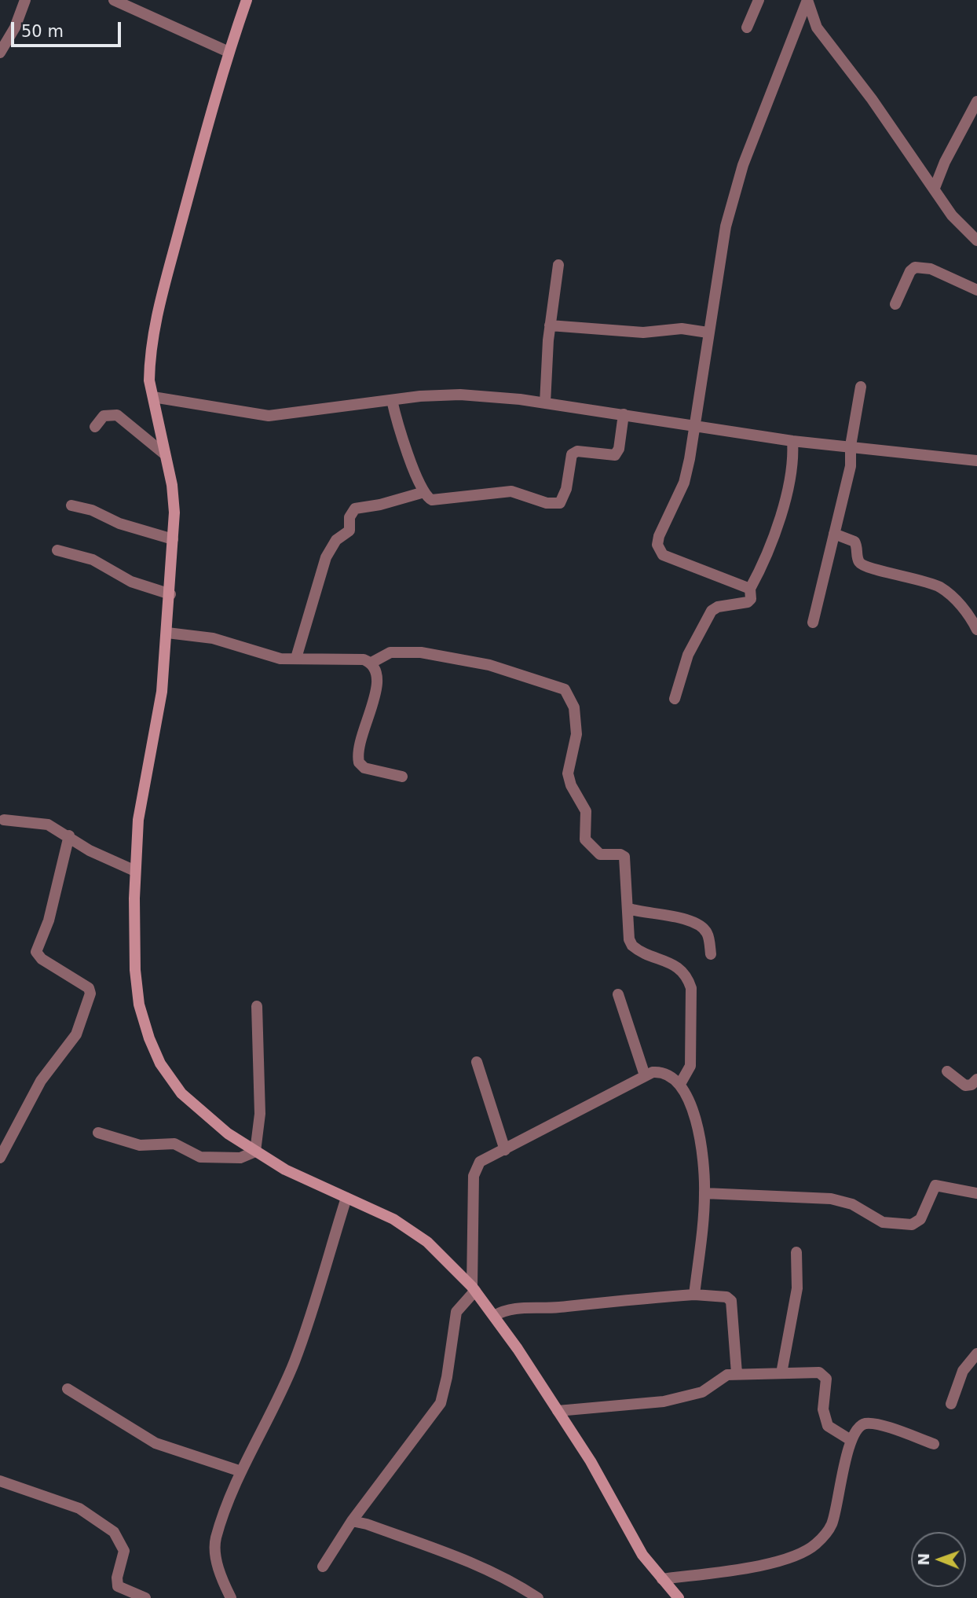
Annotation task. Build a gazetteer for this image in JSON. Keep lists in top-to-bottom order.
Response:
{
  "scale_bar": "50 m",
  "north": "left"
}
